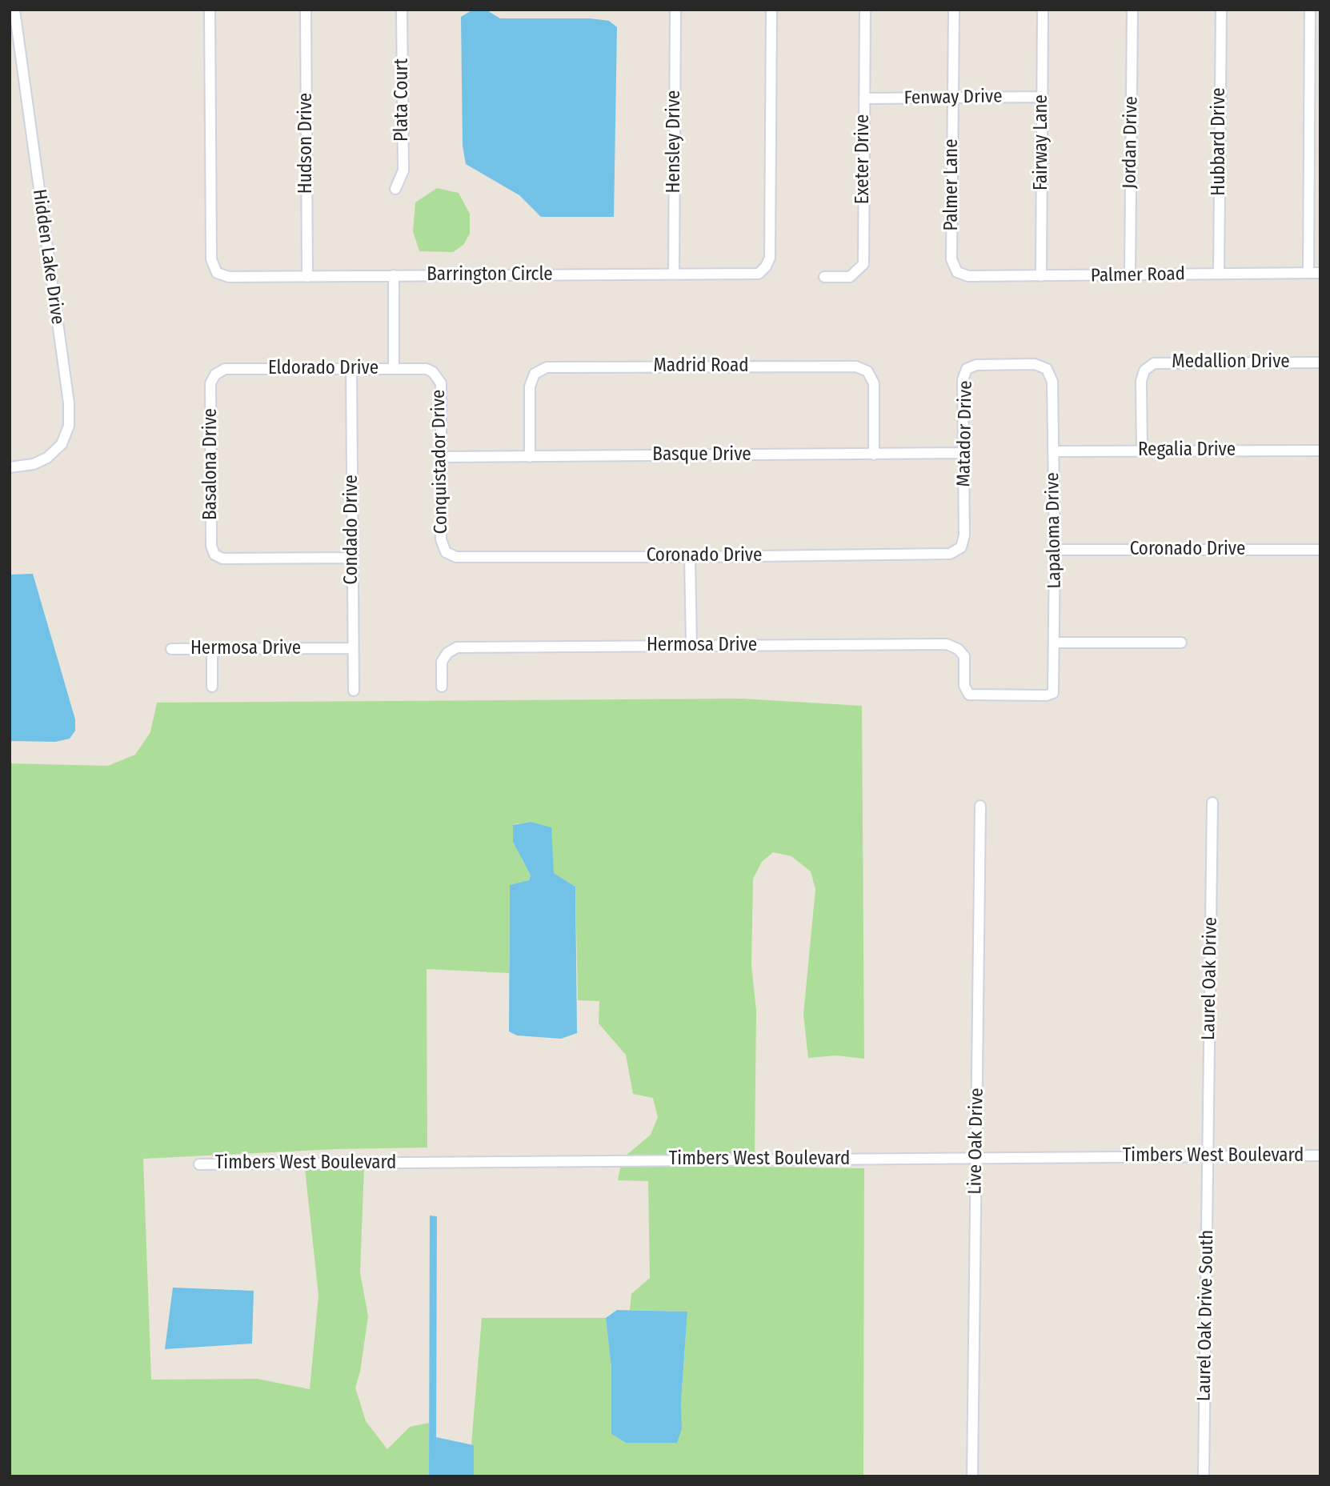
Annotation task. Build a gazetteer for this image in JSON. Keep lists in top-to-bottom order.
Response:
{
  "streets": {
    "street": [
      "Fenway Drive",
      "Plata Court",
      "Hensley Drive",
      "Hubbard Drive",
      "Fairway Lane",
      "Jordan Drive",
      "Hudson Drive",
      "Exeter Drive",
      "Palmer Lane",
      "Hidden Lake Drive",
      "Barrington Circle",
      "Palmer Road",
      "Medallion Drive",
      "Madrid Road",
      "Eldorado Drive",
      "Matador Drive",
      "Regalia Drive",
      "Basque Drive",
      "Conquistador Drive",
      "Basalona Drive",
      "Condado Drive",
      "Lapaloma Drive",
      "Coronado Drive",
      "Hermosa Drive",
      "Laurel Oak Drive",
      "Live Oak Drive",
      "Timbers West Boulevard",
      "Laurel Oak Drive South"
    ]
  },
  "crossings": [
    ["Fenway Drive", "Fairway Lane"],
    ["Fenway Drive", "Exeter Drive"],
    ["Fenway Drive", "Palmer Lane"],
    ["Hensley Drive", "Barrington Circle"],
    ["Hubbard Drive", "Palmer Road"],
    ["Fairway Lane", "Palmer Road"],
    ["Jordan Drive", "Palmer Road"],
    ["Hudson Drive", "Barrington Circle"],
    ["Palmer Lane", "Palmer Road"],
    ["Medallion Drive", "Regalia Drive"],
    ["Madrid Road", "Basque Drive"],
    ["Eldorado Drive", "Conquistador Drive"],
    ["Eldorado Drive", "Basalona Drive"],
    ["Eldorado Drive", "Condado Drive"],
    ["Matador Drive", "Basque Drive"],
    ["Matador Drive", "Lapaloma Drive"],
    ["Matador Drive", "Coronado Drive"],
    ["Regalia Drive", "Lapaloma Drive"],
    ["Basque Drive", "Conquistador Drive"],
    ["Conquistador Drive", "Coronado Drive"],
    ["Basalona Drive", "Condado Drive"],
    ["Condado Drive", "Hermosa Drive"],
    ["Lapaloma Drive", "Coronado Drive"],
    ["Lapaloma Drive", "Hermosa Drive"],
    ["Laurel Oak Drive", "Timbers West Boulevard"],
    ["Laurel Oak Drive", "Laurel Oak Drive South"],
    ["Live Oak Drive", "Timbers West Boulevard"],
    ["Timbers West Boulevard", "Laurel Oak Drive South"]
  ]
}
